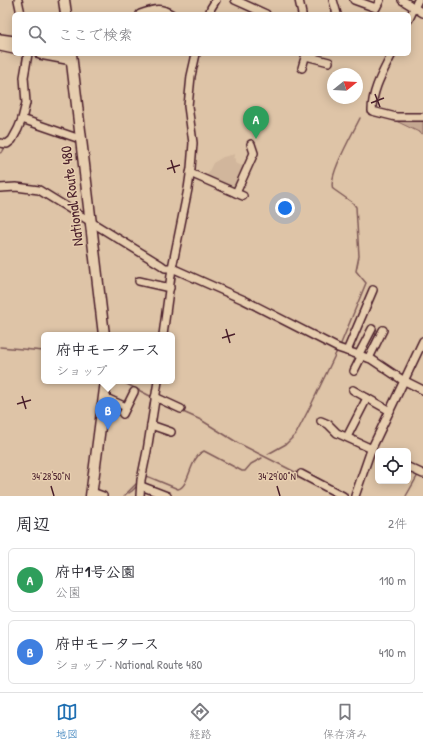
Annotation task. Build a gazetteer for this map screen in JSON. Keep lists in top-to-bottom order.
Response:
{
  "streets": {
    "highway": ["National Route 480"]
  },
  "north": "right",
  "page": {
    "search": "ここで検索",
    "pins": ["A", "B"],
    "popup": ["府中モータース", "ショップ"],
    "heading": ["周辺", "2件"],
    "list": [
      {
        "mark": "A",
        "name": "府中1号公園",
        "note": "公園",
        "value": "110 m"
      },
      {
        "mark": "B",
        "name": "府中モータース",
        "note": "ショップ · National Route 480",
        "value": "410 m"
      }
    ],
    "nav": ["地図", "経路", "保存済み"]
  },
  "coordinates": ["34°28'50\"N", "34°29'00\"N"]
}
